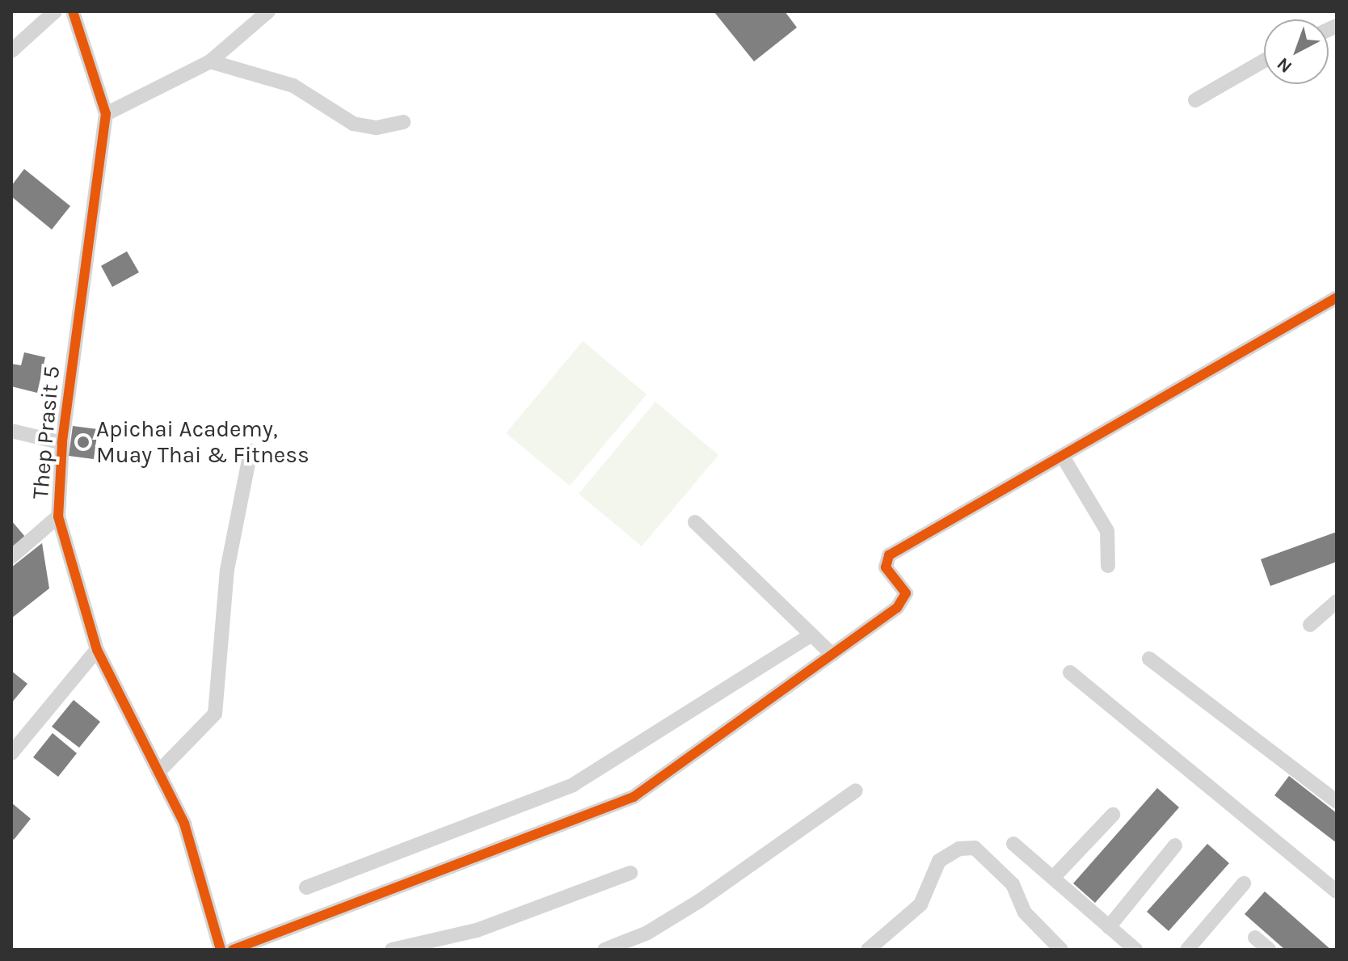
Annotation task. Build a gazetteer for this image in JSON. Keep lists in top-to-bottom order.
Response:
{
  "streets": {
    "street": ["Thep Prasit 5"]
  },
  "places": ["Apichai Academy, Muay Thai & Fitness"],
  "north": "bottom left"
}
